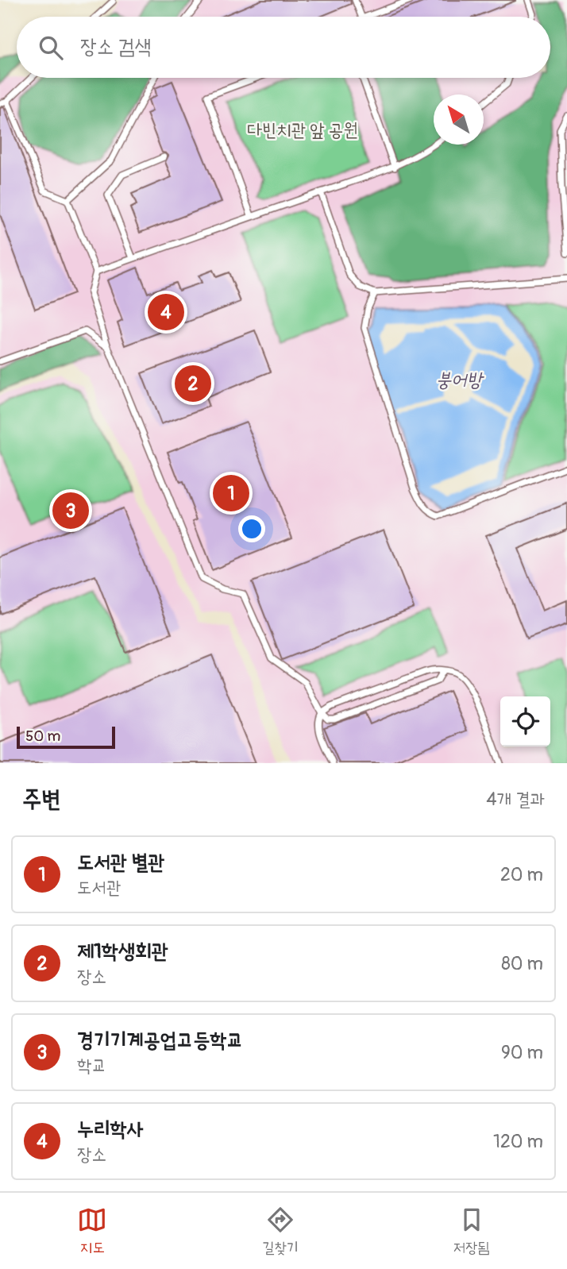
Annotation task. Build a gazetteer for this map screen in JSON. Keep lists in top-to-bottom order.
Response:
{
  "water": ["붕어방"],
  "parks": ["다빈치관 앞 공원"],
  "scale_bar": "50 m",
  "north": "top left",
  "page": {
    "search": "장소 검색",
    "pins": [
      "4",
      "2",
      "1",
      "3"
    ],
    "scale": "50 m",
    "heading": ["주변", "4개 결과"],
    "list": [
      {
        "mark": "1",
        "name": "도서관 별관",
        "note": "도서관",
        "value": "20 m"
      },
      {
        "mark": "2",
        "name": "제1학생회관",
        "note": "장소",
        "value": "80 m"
      },
      {
        "mark": "3",
        "name": "경기기계공업고등학교",
        "note": "학교",
        "value": "90 m"
      },
      {
        "mark": "4",
        "name": "누리학사",
        "note": "장소",
        "value": "120 m"
      }
    ],
    "nav": ["지도", "길찾기", "저장됨"]
  }
}
